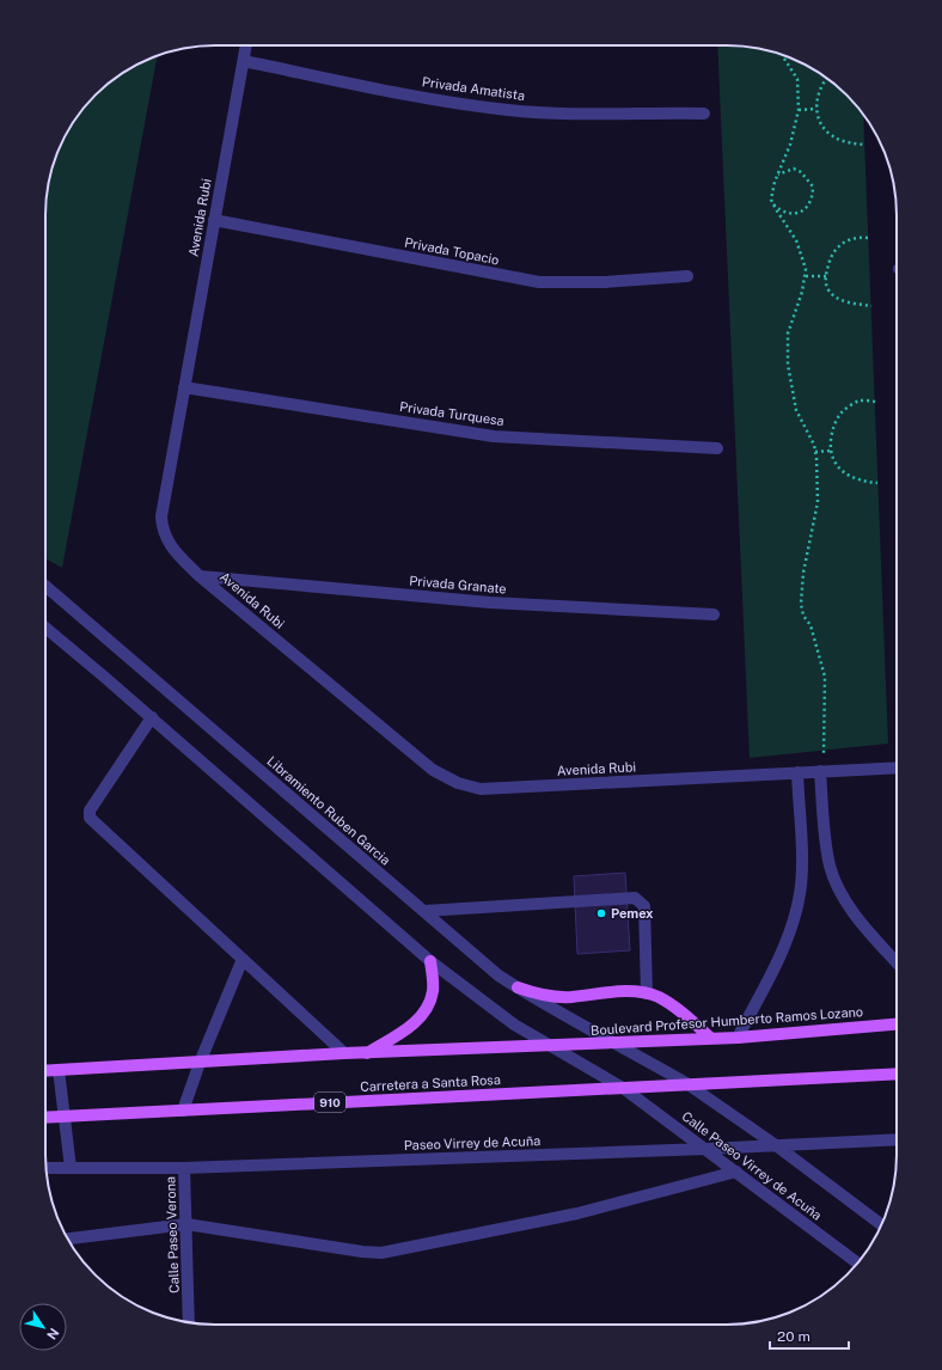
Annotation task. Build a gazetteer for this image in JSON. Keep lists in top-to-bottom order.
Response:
{
  "streets": {
    "main road": ["Boulevard Profesor Humberto Ramos Lozano", "Carretera a Santa Rosa", "910"],
    "street": [
      "Privada Amatista",
      "Avenida Rubi",
      "Privada Topacio",
      "Privada Turquesa",
      "Privada Granate",
      "Libramiento Ruben Garcia",
      "Paseo Virrey de Acuña",
      "Calle Paseo Virrey de Acuña",
      "Calle Paseo Verona"
    ]
  },
  "crossings": [
    ["Privada Amatista", "Avenida Rubi"],
    ["Avenida Rubi", "Privada Topacio"],
    ["Avenida Rubi", "Privada Turquesa"],
    ["Avenida Rubi", "Privada Granate"],
    ["Libramiento Ruben Garcia", "Boulevard Profesor Humberto Ramos Lozano"],
    ["Libramiento Ruben Garcia", "Calle Paseo Virrey de Acuña"],
    ["Boulevard Profesor Humberto Ramos Lozano", "Calle Paseo Virrey de Acuña"],
    ["Carretera a Santa Rosa", "Calle Paseo Virrey de Acuña"],
    ["Paseo Virrey de Acuña", "Calle Paseo Virrey de Acuña"],
    ["Paseo Virrey de Acuña", "Calle Paseo Verona"]
  ],
  "places": ["Pemex"],
  "scale_bar": "20 m",
  "north": "bottom right"
}
